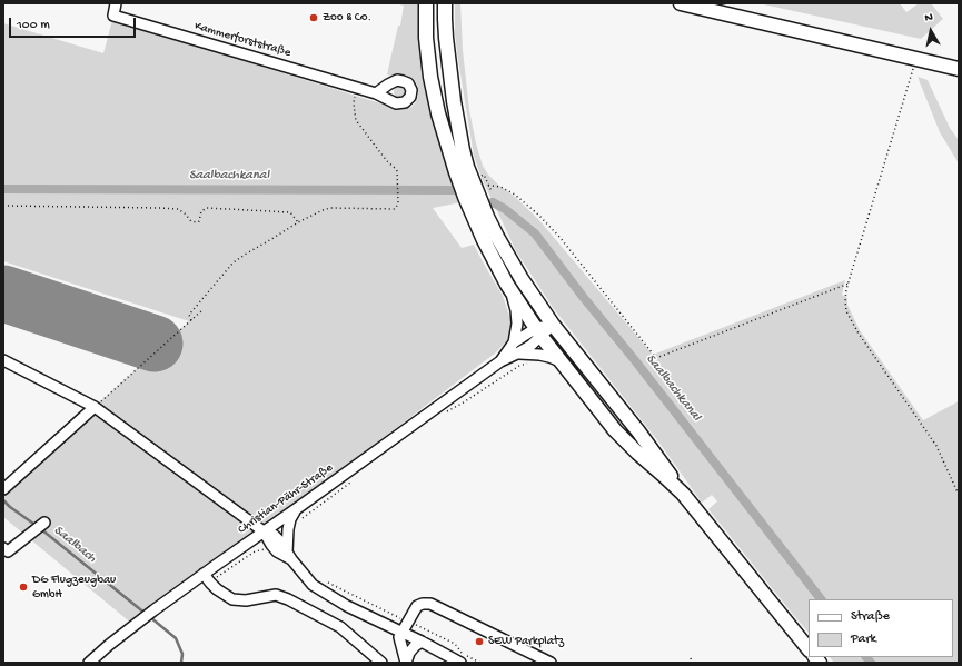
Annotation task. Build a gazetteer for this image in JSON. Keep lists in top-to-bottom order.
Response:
{
  "streets": {
    "street": ["Kammerforststraße", "Christian-Pähr-Straße"]
  },
  "water": ["Saalbachkanal", "Saalbach"],
  "places": ["Zoo & Co.", "DG Flugzeugbau GmbH", "SEW Parkplatz"],
  "legend": ["Straße", "Park"],
  "scale_bar": "100 m",
  "north": "top"
}
